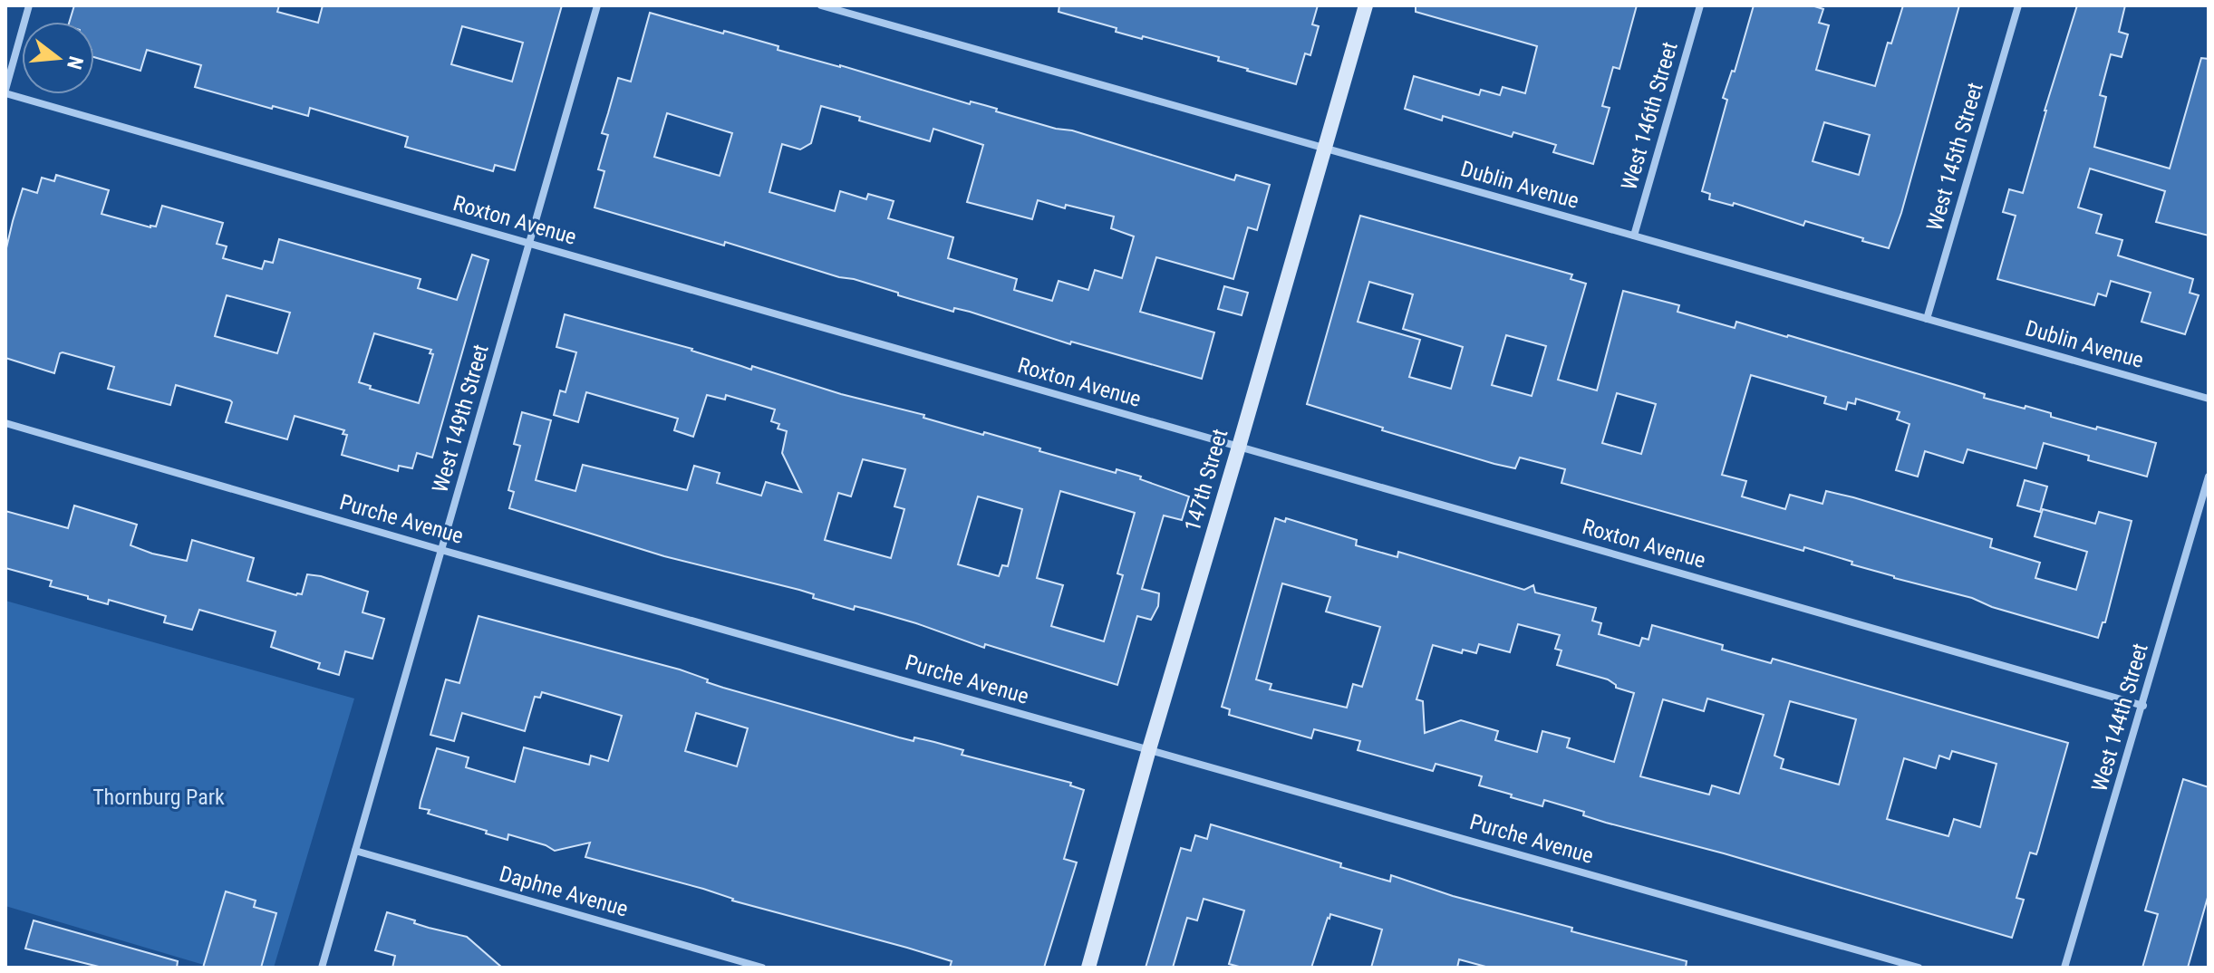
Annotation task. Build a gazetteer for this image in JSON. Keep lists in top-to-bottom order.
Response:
{
  "streets": {
    "street": [
      "West 146th Street",
      "West 145th Street",
      "Dublin Avenue",
      "Roxton Avenue",
      "West 149th Street",
      "147th Street",
      "Purche Avenue",
      "West 144th Street",
      "Daphne Avenue"
    ]
  },
  "crossings": [
    ["West 146th Street", "Dublin Avenue"],
    ["West 145th Street", "Dublin Avenue"],
    ["Dublin Avenue", "147th Street"],
    ["Roxton Avenue", "West 149th Street"],
    ["Roxton Avenue", "147th Street"],
    ["Roxton Avenue", "West 144th Street"],
    ["West 149th Street", "Purche Avenue"],
    ["West 149th Street", "Daphne Avenue"],
    ["147th Street", "Purche Avenue"]
  ],
  "parks": ["Thornburg Park"],
  "north": "right"
}
